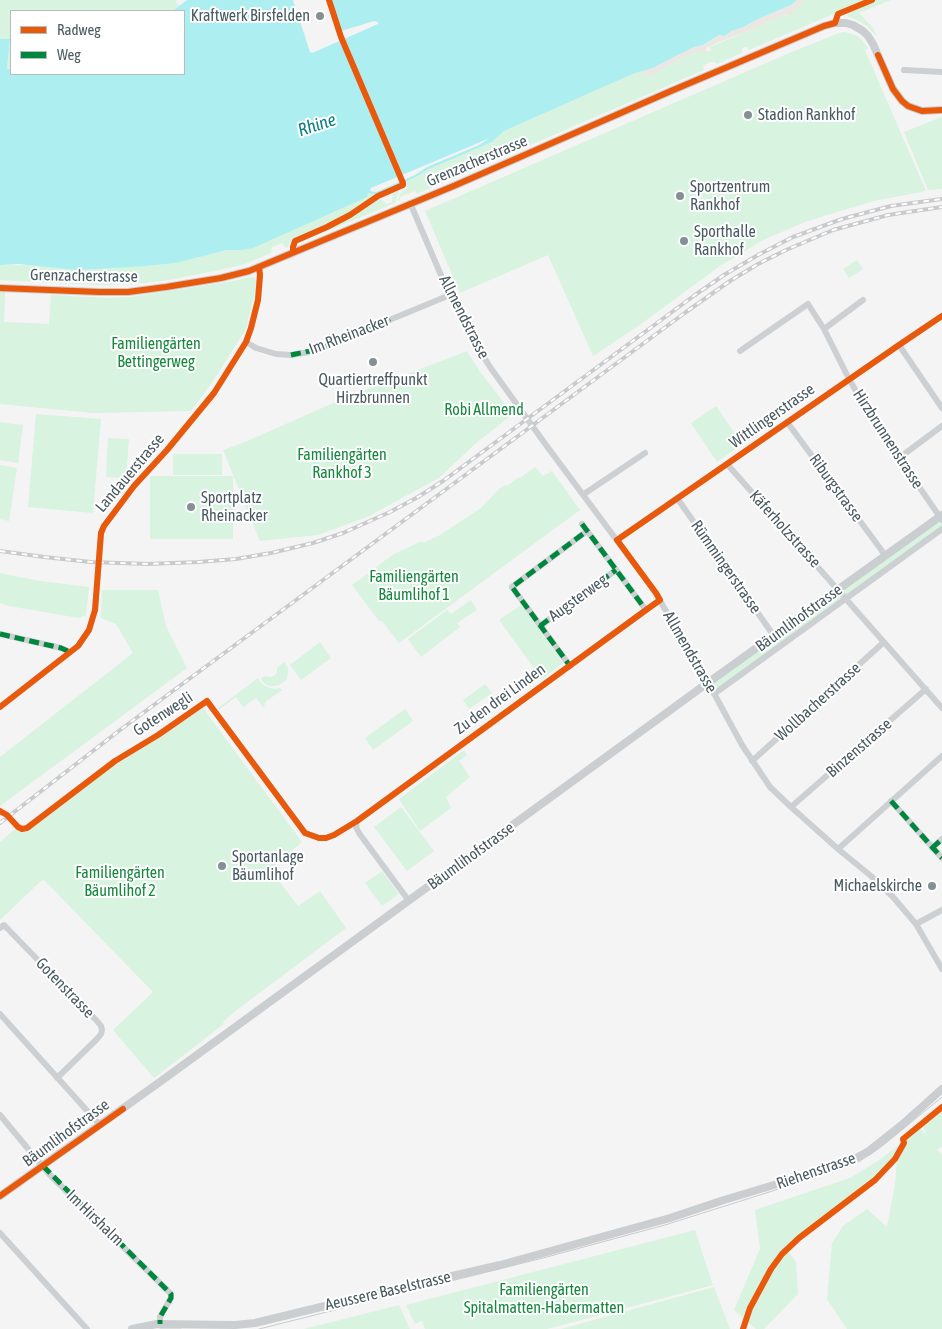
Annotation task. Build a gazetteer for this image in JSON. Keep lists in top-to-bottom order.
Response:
{
  "streets": {
    "main road": [
      "Grenzacherstrasse",
      "Bäumlihofstrasse",
      "Riehenstrasse",
      "Aeussere Baselstrasse"
    ],
    "street": [
      "Allmendstrasse",
      "Im Rheinacker",
      "Wittlingerstrasse",
      "Hirzbrunnenstrasse",
      "Landauerstrasse",
      "Riburgstrasse",
      "Käferholzstrasse",
      "Rümmingerstrasse",
      "Augsterweg",
      "Zu den drei Linden",
      "Wollbacherstrasse",
      "Gotenwegli",
      "Binzenstrasse",
      "Gotenstrasse",
      "Im Hirshalm"
    ]
  },
  "crossings": [
    ["Grenzacherstrasse", "Allmendstrasse"],
    ["Grenzacherstrasse", "Landauerstrasse"],
    ["Allmendstrasse", "Im Rheinacker"],
    ["Allmendstrasse", "Wittlingerstrasse"],
    ["Allmendstrasse", "Augsterweg"],
    ["Allmendstrasse", "Bäumlihofstrasse"],
    ["Allmendstrasse", "Zu den drei Linden"],
    ["Allmendstrasse", "Wollbacherstrasse"],
    ["Allmendstrasse", "Binzenstrasse"],
    ["Im Rheinacker", "Landauerstrasse"],
    ["Wittlingerstrasse", "Hirzbrunnenstrasse"],
    ["Wittlingerstrasse", "Riburgstrasse"],
    ["Wittlingerstrasse", "Käferholzstrasse"],
    ["Wittlingerstrasse", "Rümmingerstrasse"],
    ["Hirzbrunnenstrasse", "Bäumlihofstrasse"],
    ["Riburgstrasse", "Bäumlihofstrasse"],
    ["Käferholzstrasse", "Bäumlihofstrasse"],
    ["Käferholzstrasse", "Wollbacherstrasse"],
    ["Käferholzstrasse", "Binzenstrasse"],
    ["Rümmingerstrasse", "Bäumlihofstrasse"],
    ["Bäumlihofstrasse", "Im Hirshalm"],
    ["Zu den drei Linden", "Gotenwegli"],
    ["Riehenstrasse", "Aeussere Baselstrasse"],
    ["Im Hirshalm", "Aeussere Baselstrasse"]
  ],
  "water": ["Rhine"],
  "parks": [
    "Familiengärten Bettingerweg",
    "Robi Allmend",
    "Familiengärten Rankhof 3",
    "Familiengärten Bäumlihof 1",
    "Familiengärten Bäumlihof 2",
    "Familiengärten Spitalmatten-Habermatten"
  ],
  "places": [
    "Kraftwerk Birsfelden",
    "Stadion Rankhof",
    "Sportzentrum Rankhof",
    "Sporthalle Rankhof",
    "Quartiertreffpunkt Hirzbrunnen",
    "Sportplatz Rheinacker",
    "Sportanlage Bäumlihof",
    "Michaelskirche"
  ],
  "legend": ["Radweg", "Weg"]
}
